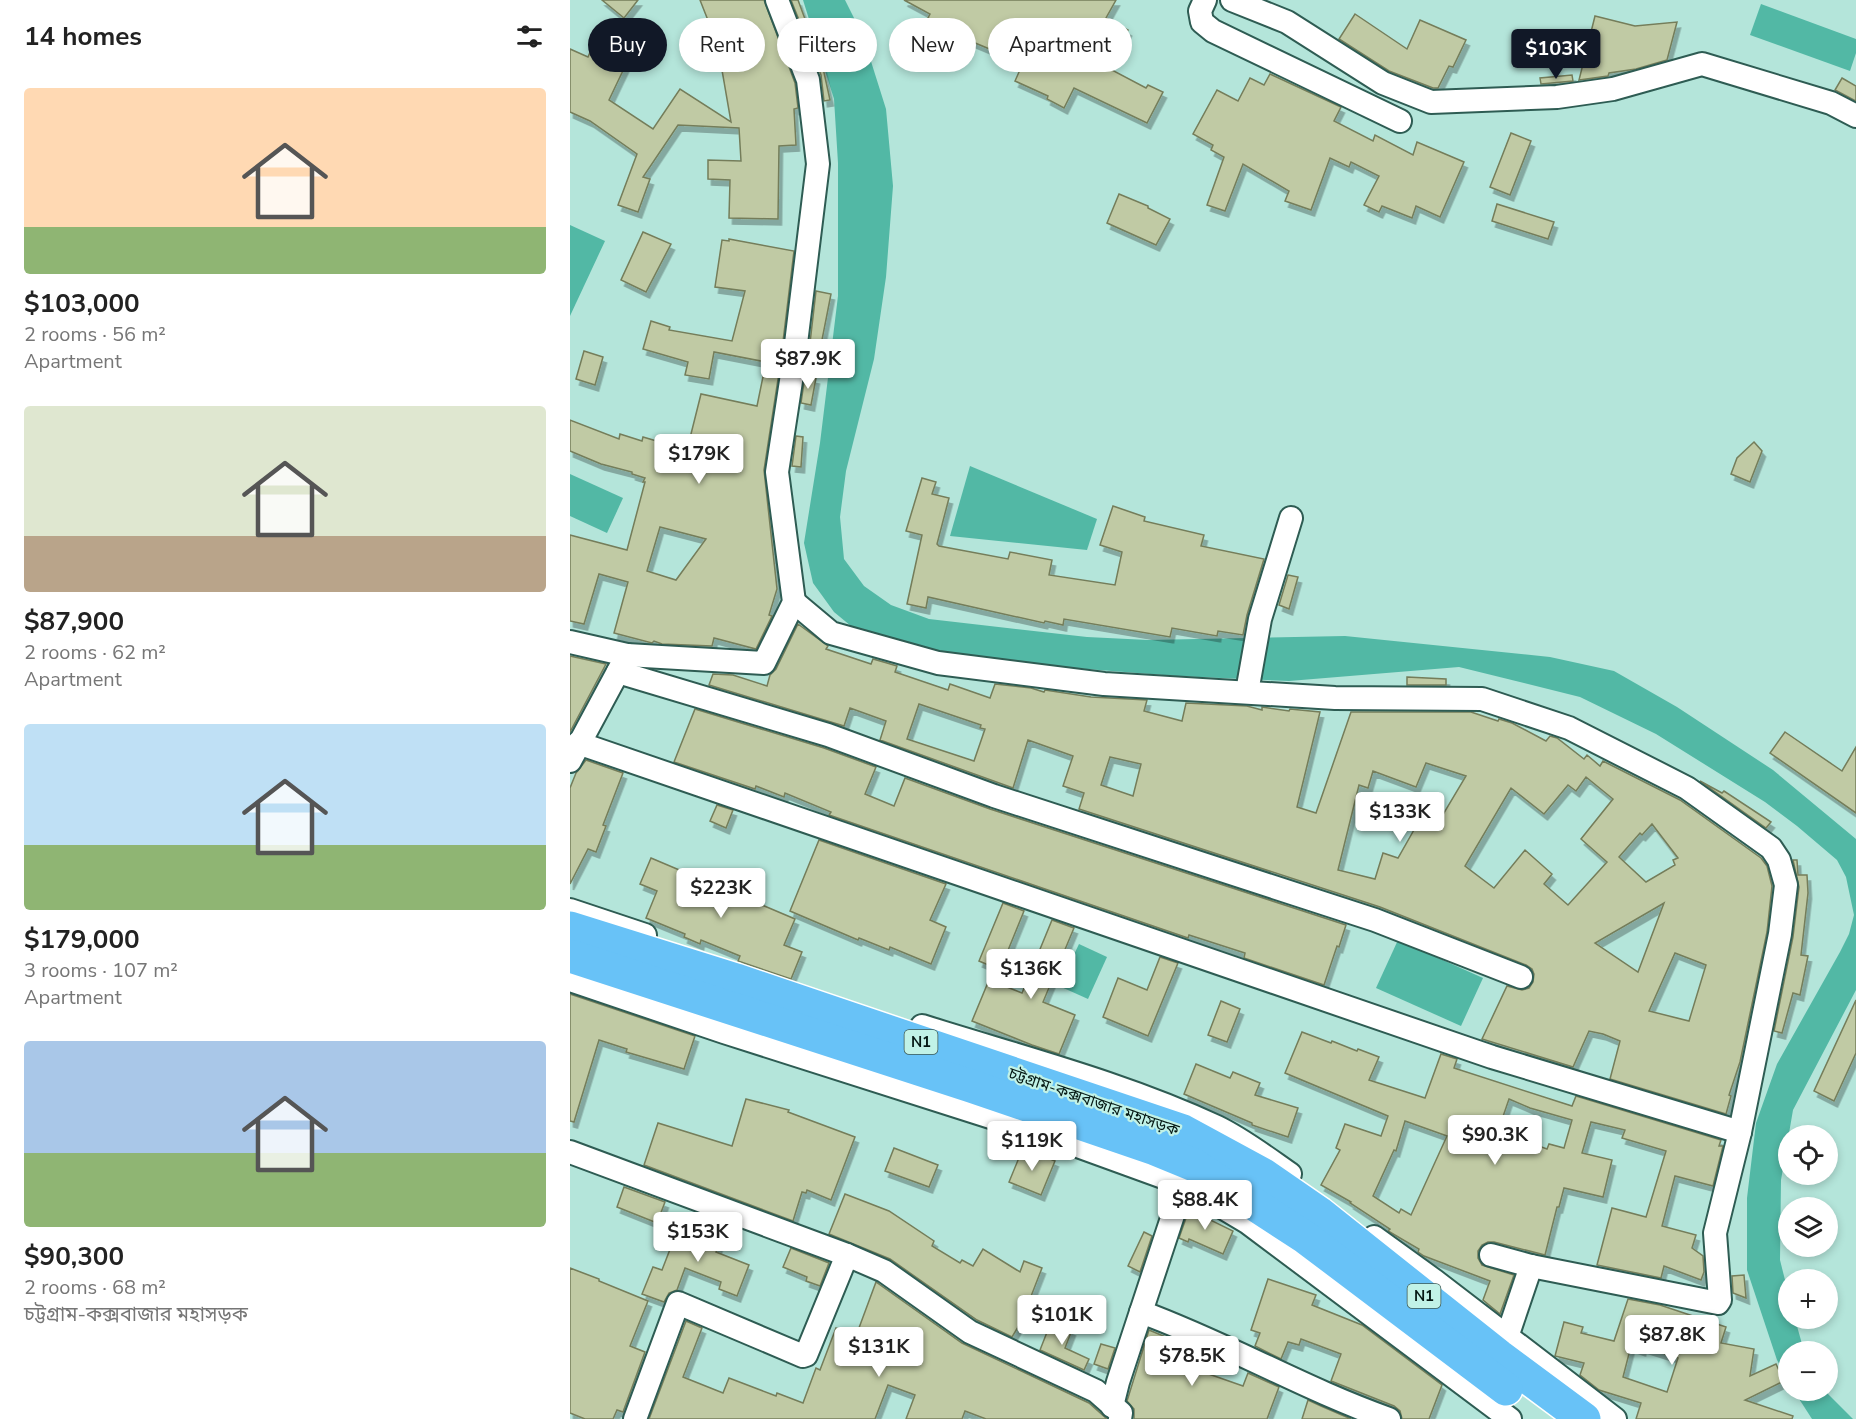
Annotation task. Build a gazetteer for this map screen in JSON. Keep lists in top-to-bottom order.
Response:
{
  "streets": {
    "highway": ["N1", "চট্টগ্রাম-কক্সবাজার মহাসড়ক"]
  },
  "page": {
    "heading": "14 homes",
    "chip": [
      "Buy",
      "Rent",
      "Filters",
      "New",
      "Apartment"
    ],
    "price": [
      "$103K",
      "$87.9K",
      "$179K",
      "$133K",
      "$223K",
      "$136K",
      "$90.3K",
      "$119K",
      "$88.4K",
      "$153K",
      "$101K",
      "$87.8K",
      "$131K",
      "$78.5K"
    ],
    "list": [
      {
        "name": "$103,000",
        "note": "2 rooms · 56 m² · Apartment"
      },
      {
        "name": "$87,900",
        "note": "2 rooms · 62 m² · Apartment"
      },
      {
        "name": "$179,000",
        "note": "3 rooms · 107 m² · Apartment"
      },
      {
        "name": "$90,300",
        "note": "2 rooms · 68 m² · চট্টগ্রাম-কক্সবাজার মহাসড়ক"
      }
    ],
    "map_buttons": ["+", "−"]
  }
}
